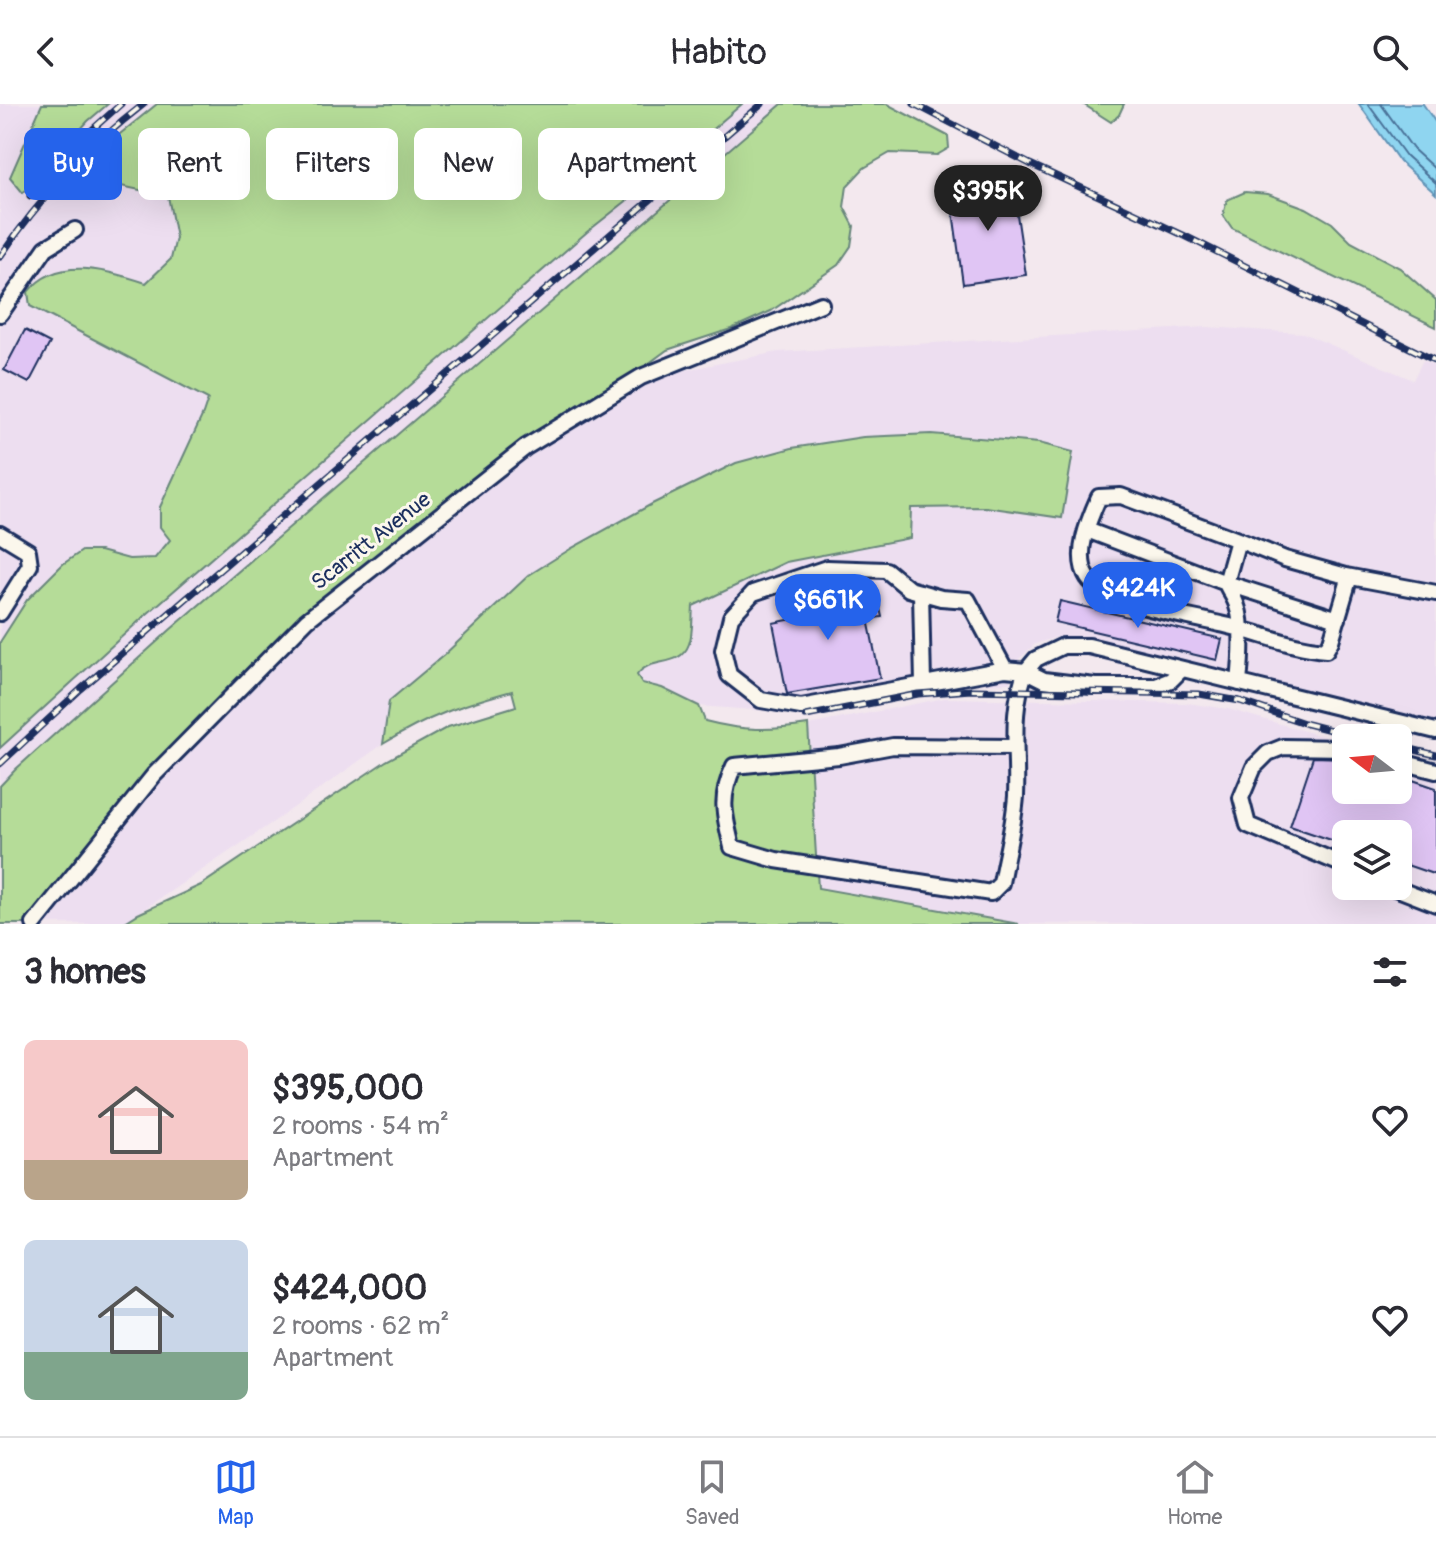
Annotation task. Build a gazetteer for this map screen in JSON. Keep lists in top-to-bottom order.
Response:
{
  "streets": {
    "street": ["Scarritt Avenue"]
  },
  "north": "left",
  "page": {
    "header": "Habito",
    "chip": [
      "Buy",
      "Rent",
      "Filters",
      "New",
      "Apartment"
    ],
    "price": ["$395K", "$424K", "$661K"],
    "heading": "3 homes",
    "list": [
      {
        "name": "$395,000",
        "note": "2 rooms · 54 m² · Apartment"
      },
      {
        "name": "$424,000",
        "note": "2 rooms · 62 m² · Apartment"
      }
    ],
    "tabs": ["Map", "Saved", "Home"]
  }
}
